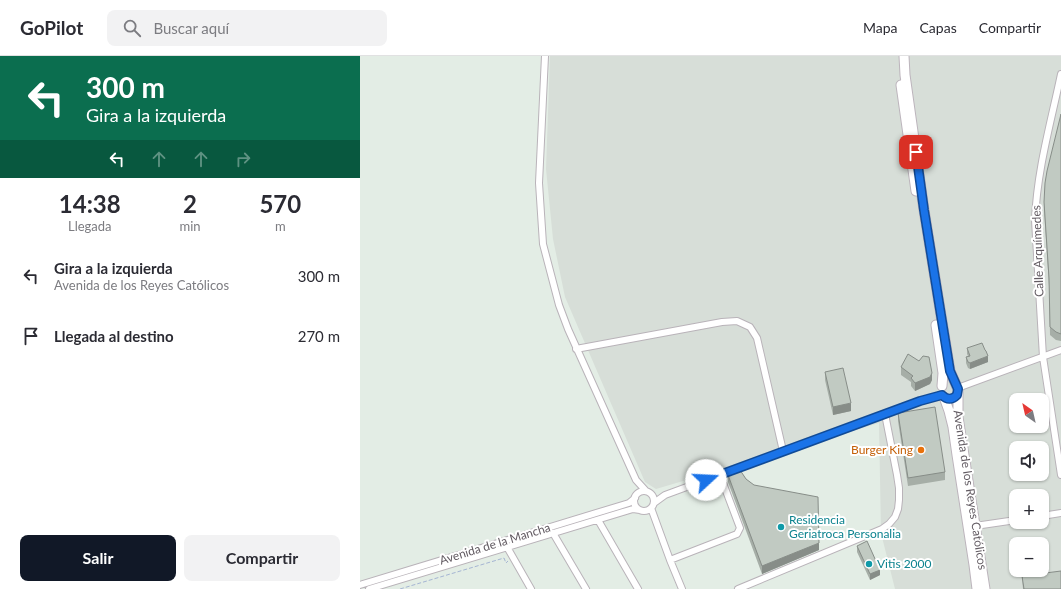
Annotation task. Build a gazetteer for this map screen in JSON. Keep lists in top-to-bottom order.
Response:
{
  "streets": {
    "street": ["Calle Arquímedes", "Avenida de los Reyes Católicos", "Avenida de la Mancha"]
  },
  "places": ["Burger King", "Residencia Geriatroca Personalia", "Vitis 2000"],
  "north": "top left",
  "page": {
    "header": "GoPilot",
    "search": "Buscar aquí",
    "nav": ["Mapa", "Capas", "Compartir"],
    "turn": ["300 m", "Gira a la izquierda"],
    "eta": [
      "14:38",
      "Llegada",
      "2",
      "min",
      "570",
      "m"
    ],
    "list": [
      {
        "name": "Gira a la izquierda",
        "note": "Avenida de los Reyes Católicos",
        "value": "300 m"
      },
      {
        "name": "Llegada al destino",
        "value": "270 m"
      }
    ],
    "map_buttons": ["+", "−"],
    "buttons": ["Salir", "Compartir"]
  }
}
